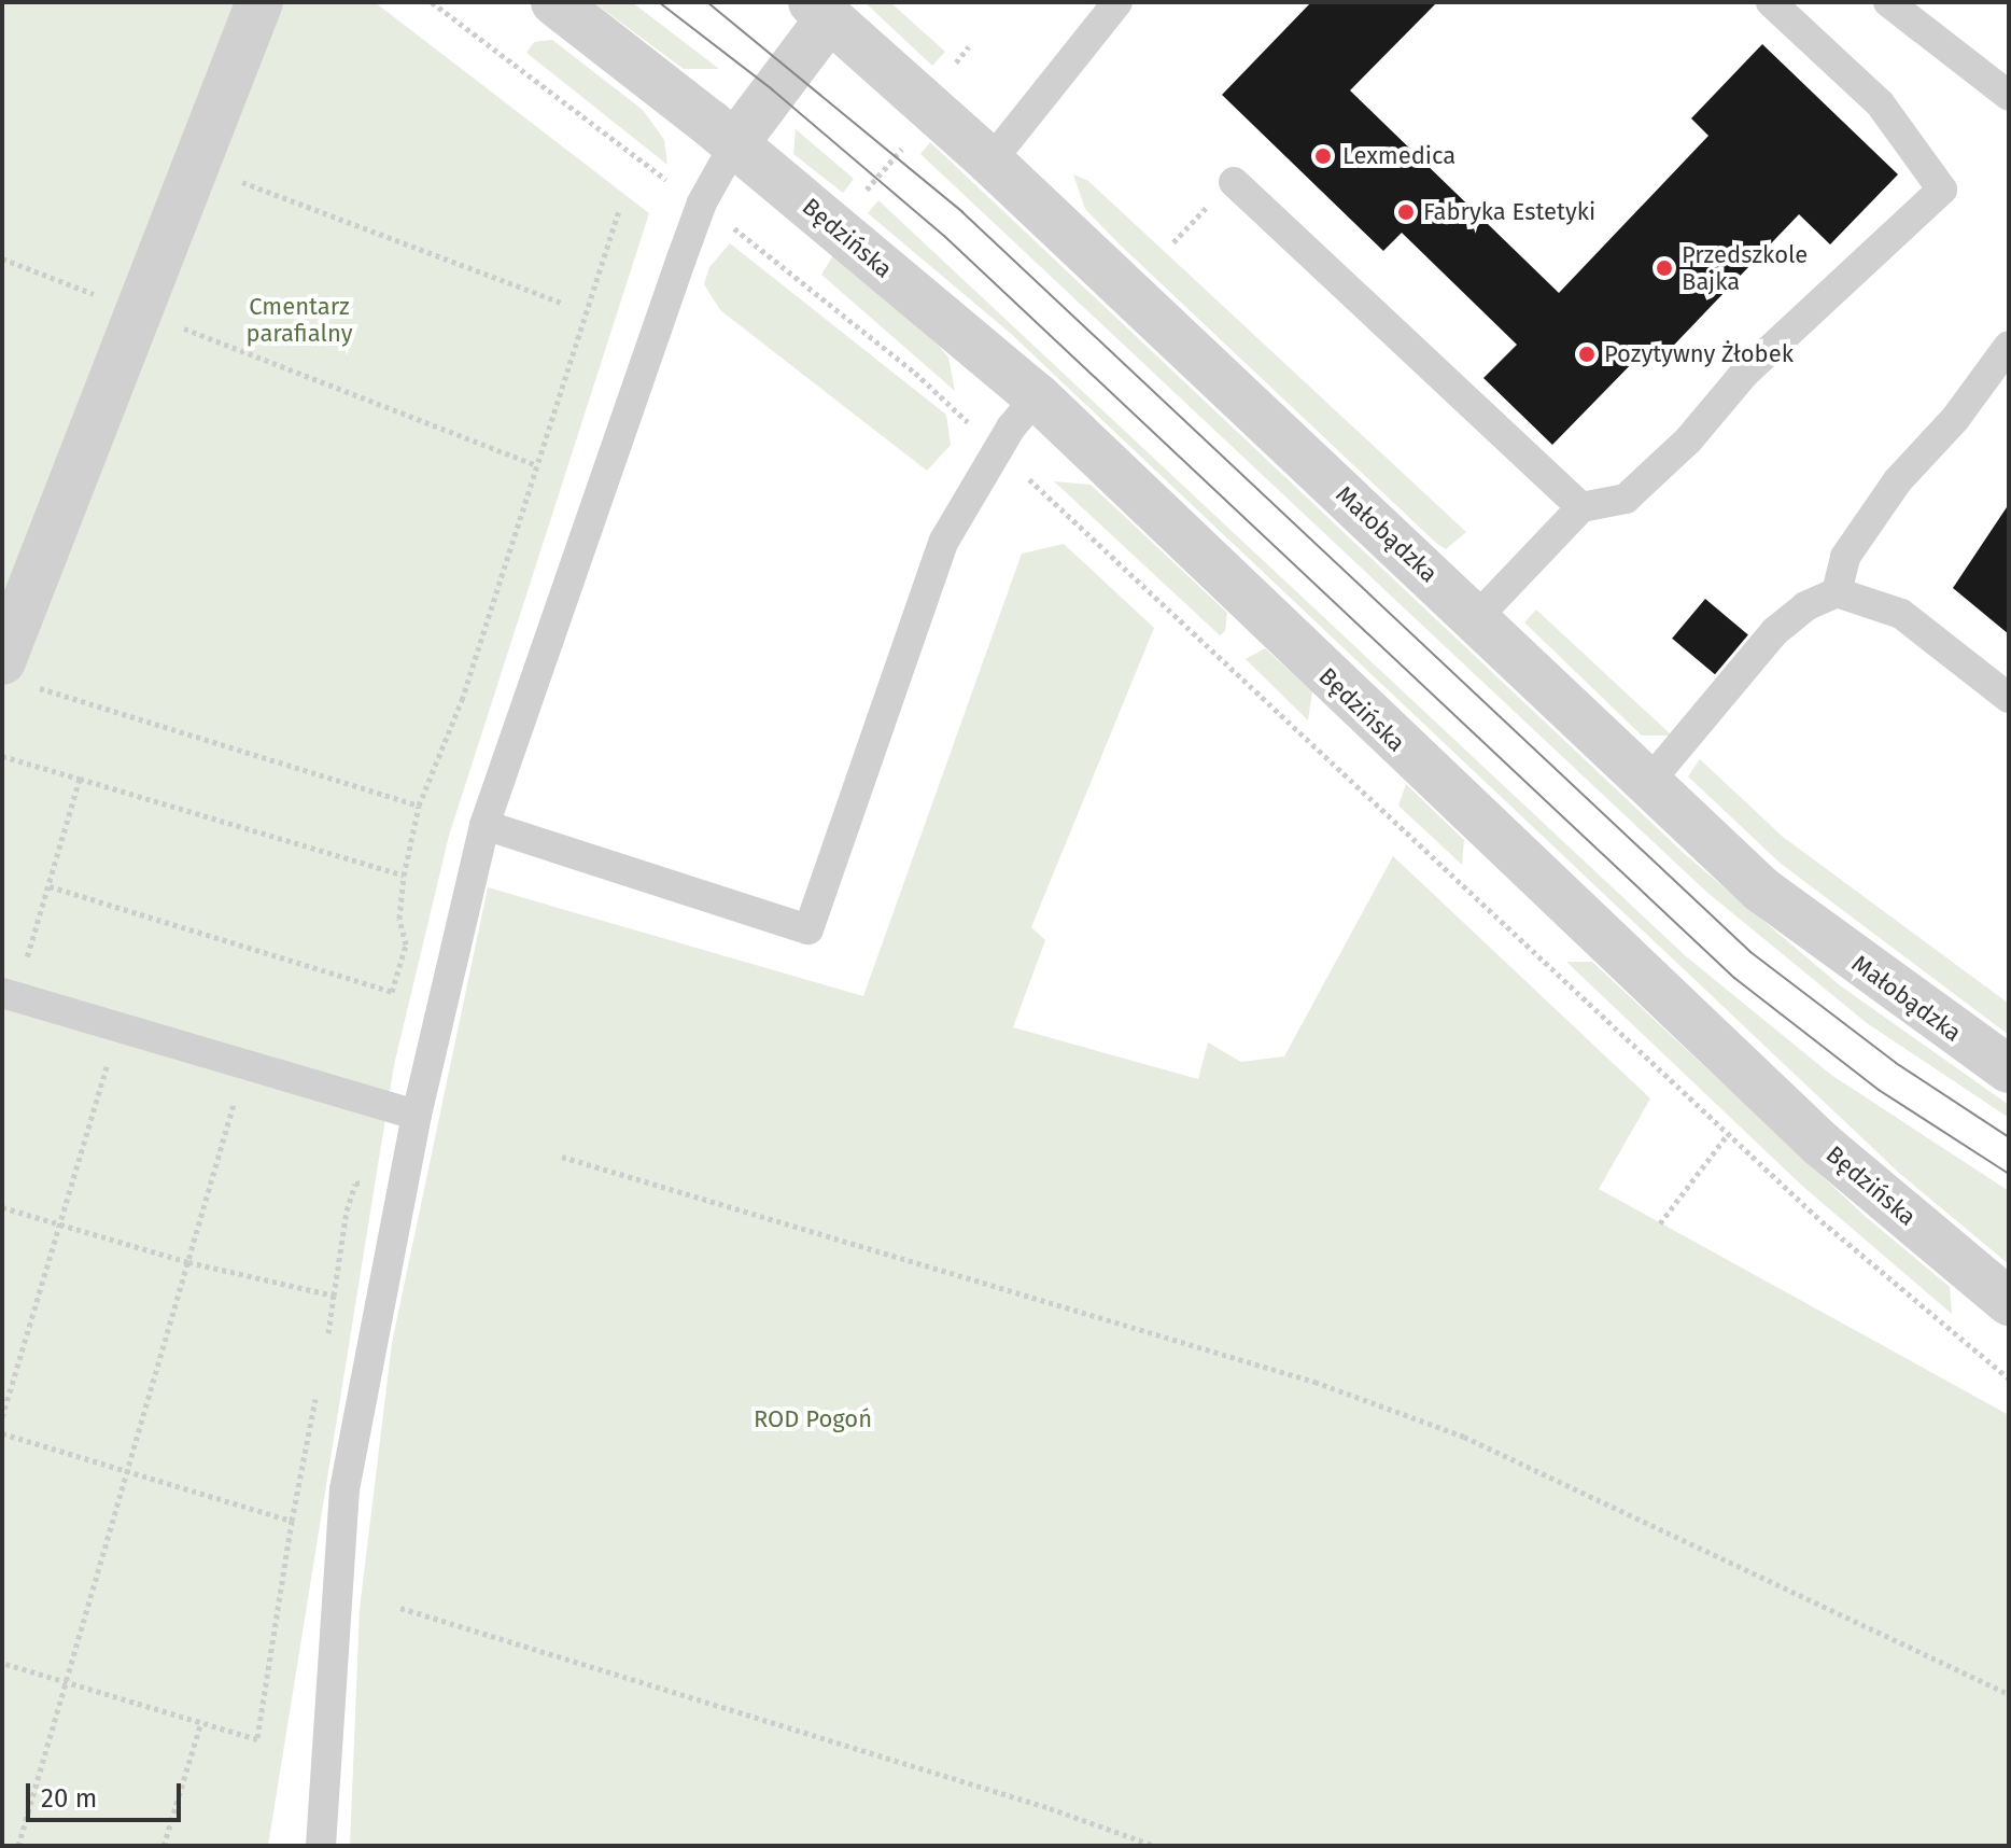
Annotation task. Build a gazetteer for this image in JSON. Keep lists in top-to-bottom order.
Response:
{
  "streets": {
    "street": ["Będzińska", "Małobądzka"]
  },
  "parks": ["Cmentarz parafialny", "ROD Pogoń"],
  "places": [
    "Lexmedica",
    "Fabryka Estetyki",
    "Przedszkole Bajka",
    "Pozytywny Żłobek"
  ],
  "scale_bar": "20 m"
}
